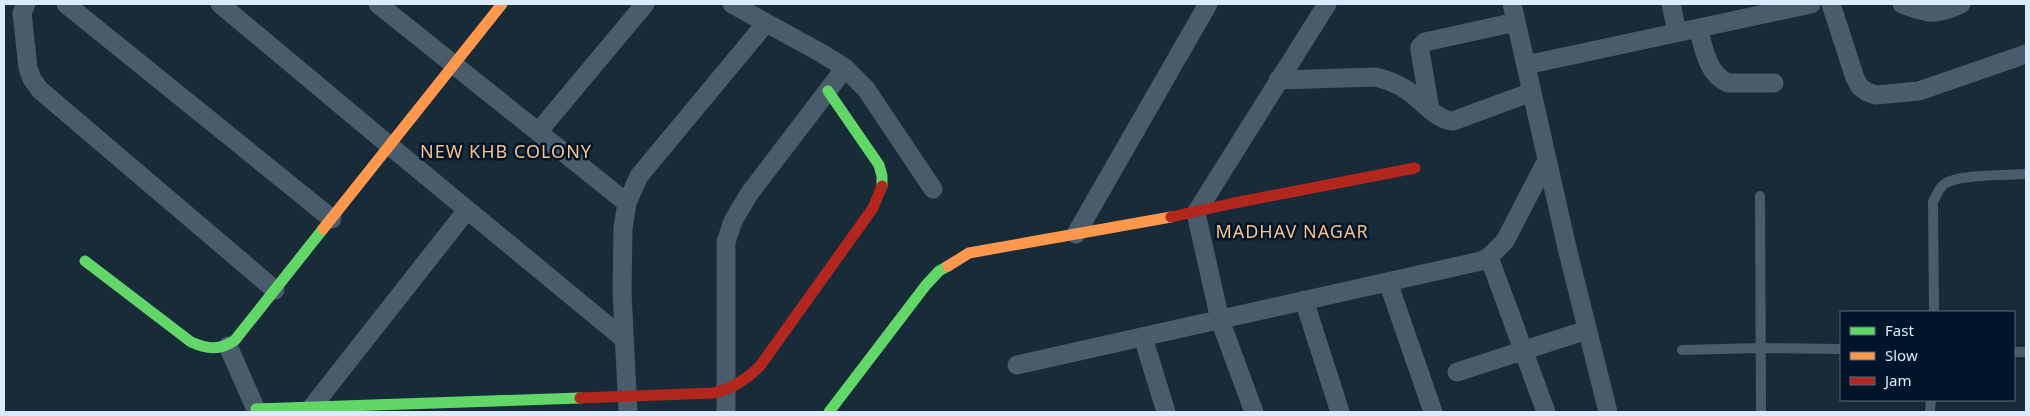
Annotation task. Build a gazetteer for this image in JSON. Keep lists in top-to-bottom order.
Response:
{
  "districts": ["NEW KHB COLONY", "MADHAV NAGAR"],
  "legend": ["Fast", "Slow", "Jam"]
}
